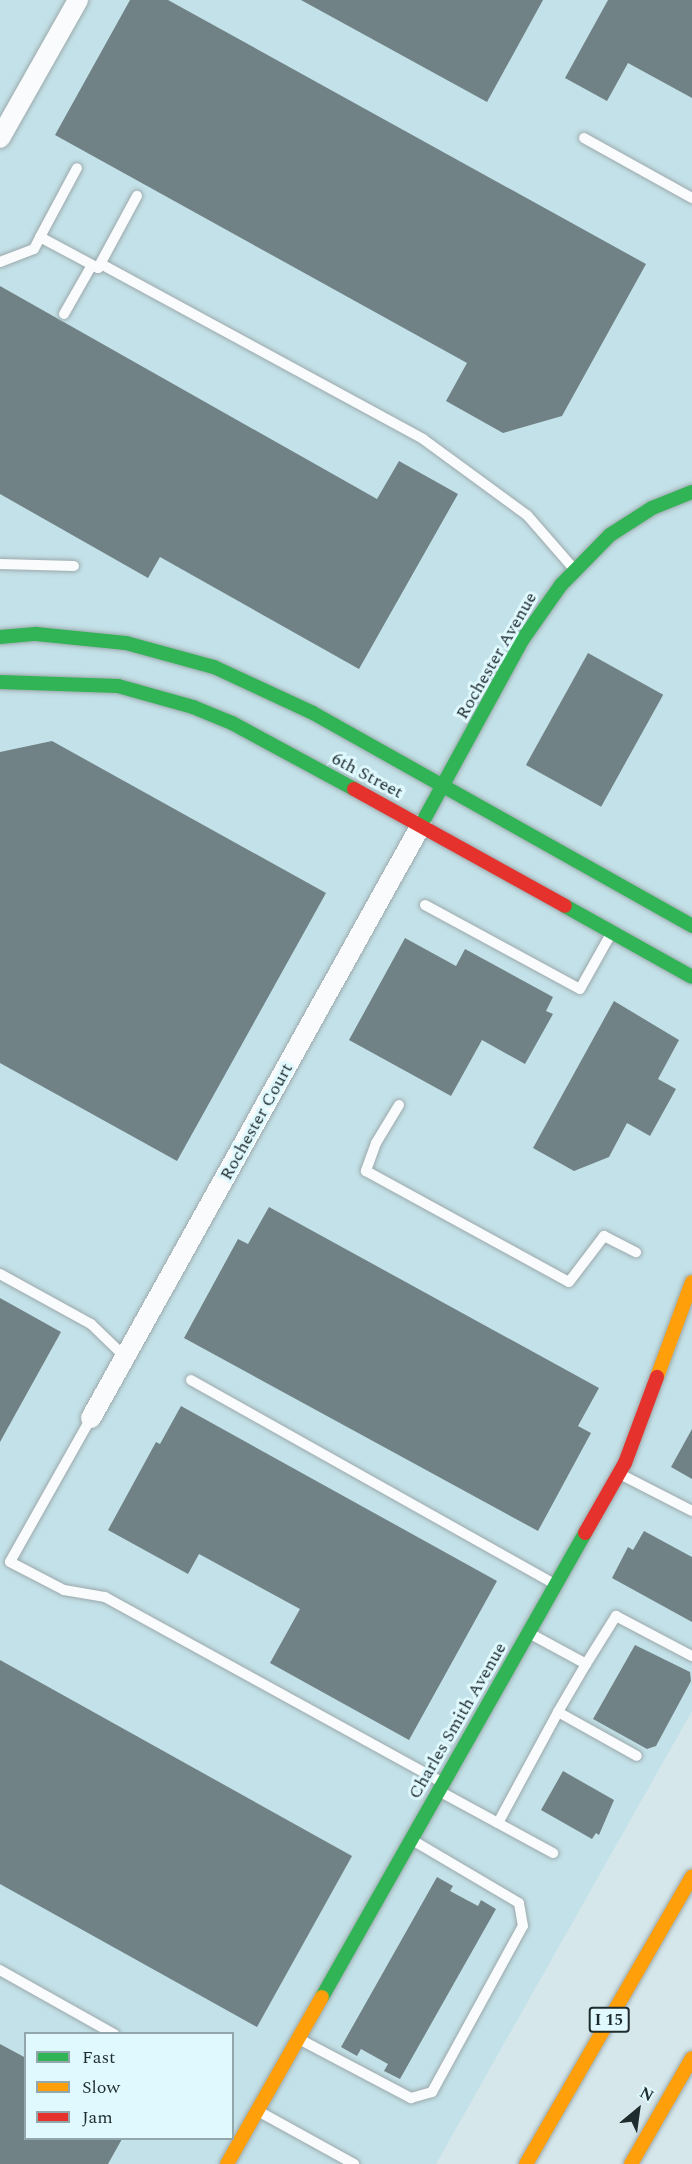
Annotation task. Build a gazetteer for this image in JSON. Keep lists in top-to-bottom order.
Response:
{
  "streets": {
    "main road": [
      "Rochester Avenue",
      "6th Street",
      "Charles Smith Avenue",
      "I 15"
    ],
    "street": ["Rochester Court"]
  },
  "crossings": [
    ["Rochester Avenue", "6th Street"],
    ["Rochester Avenue", "Rochester Court"],
    ["6th Street", "Rochester Court"]
  ],
  "legend": ["Fast", "Slow", "Jam"],
  "north": "top right"
}
